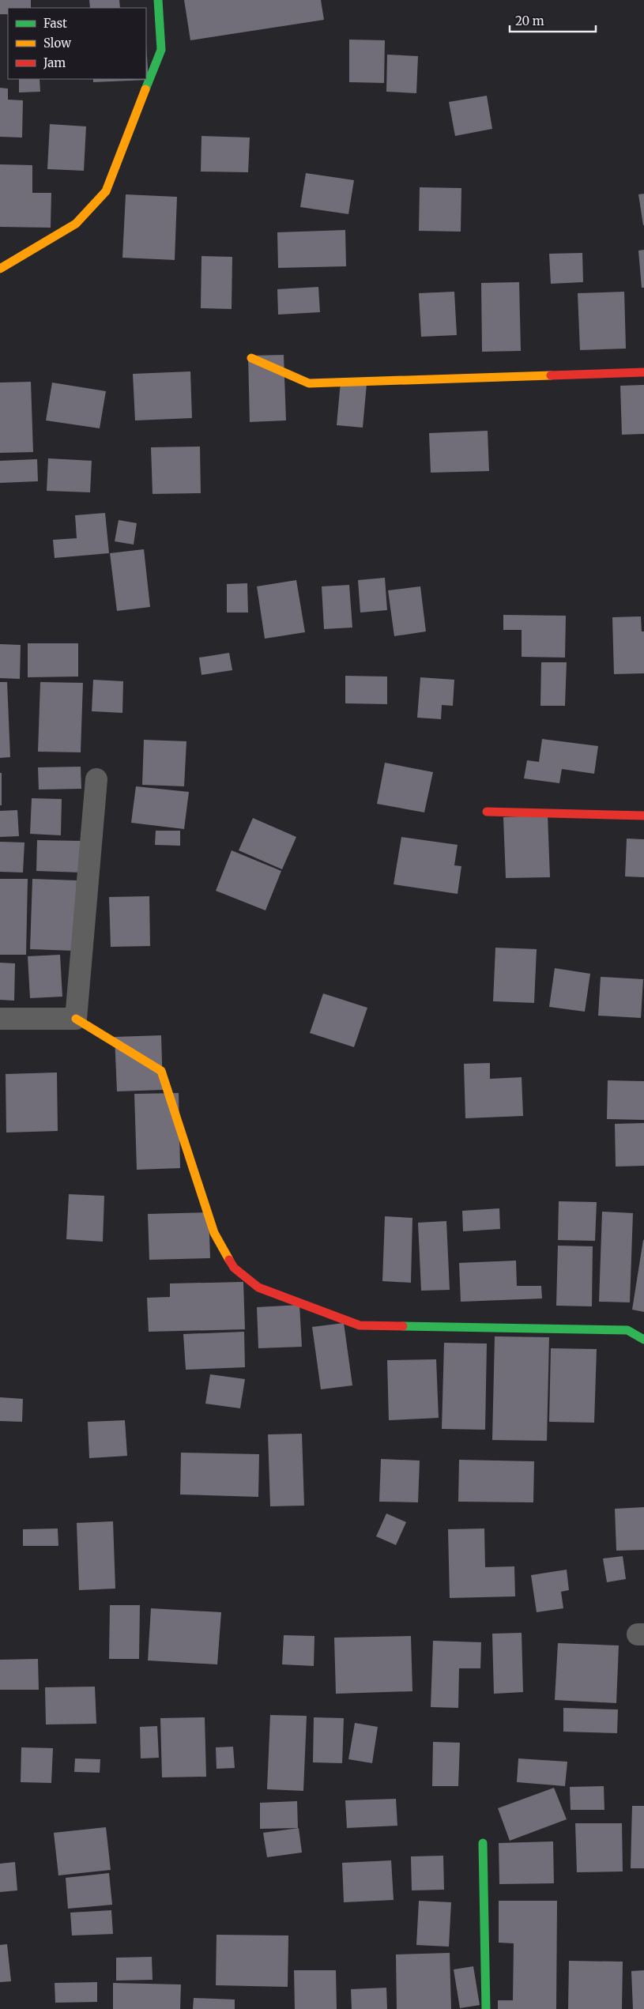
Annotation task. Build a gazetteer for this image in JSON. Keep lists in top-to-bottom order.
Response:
{
  "legend": ["Fast", "Slow", "Jam"],
  "scale_bar": "20 m"
}
